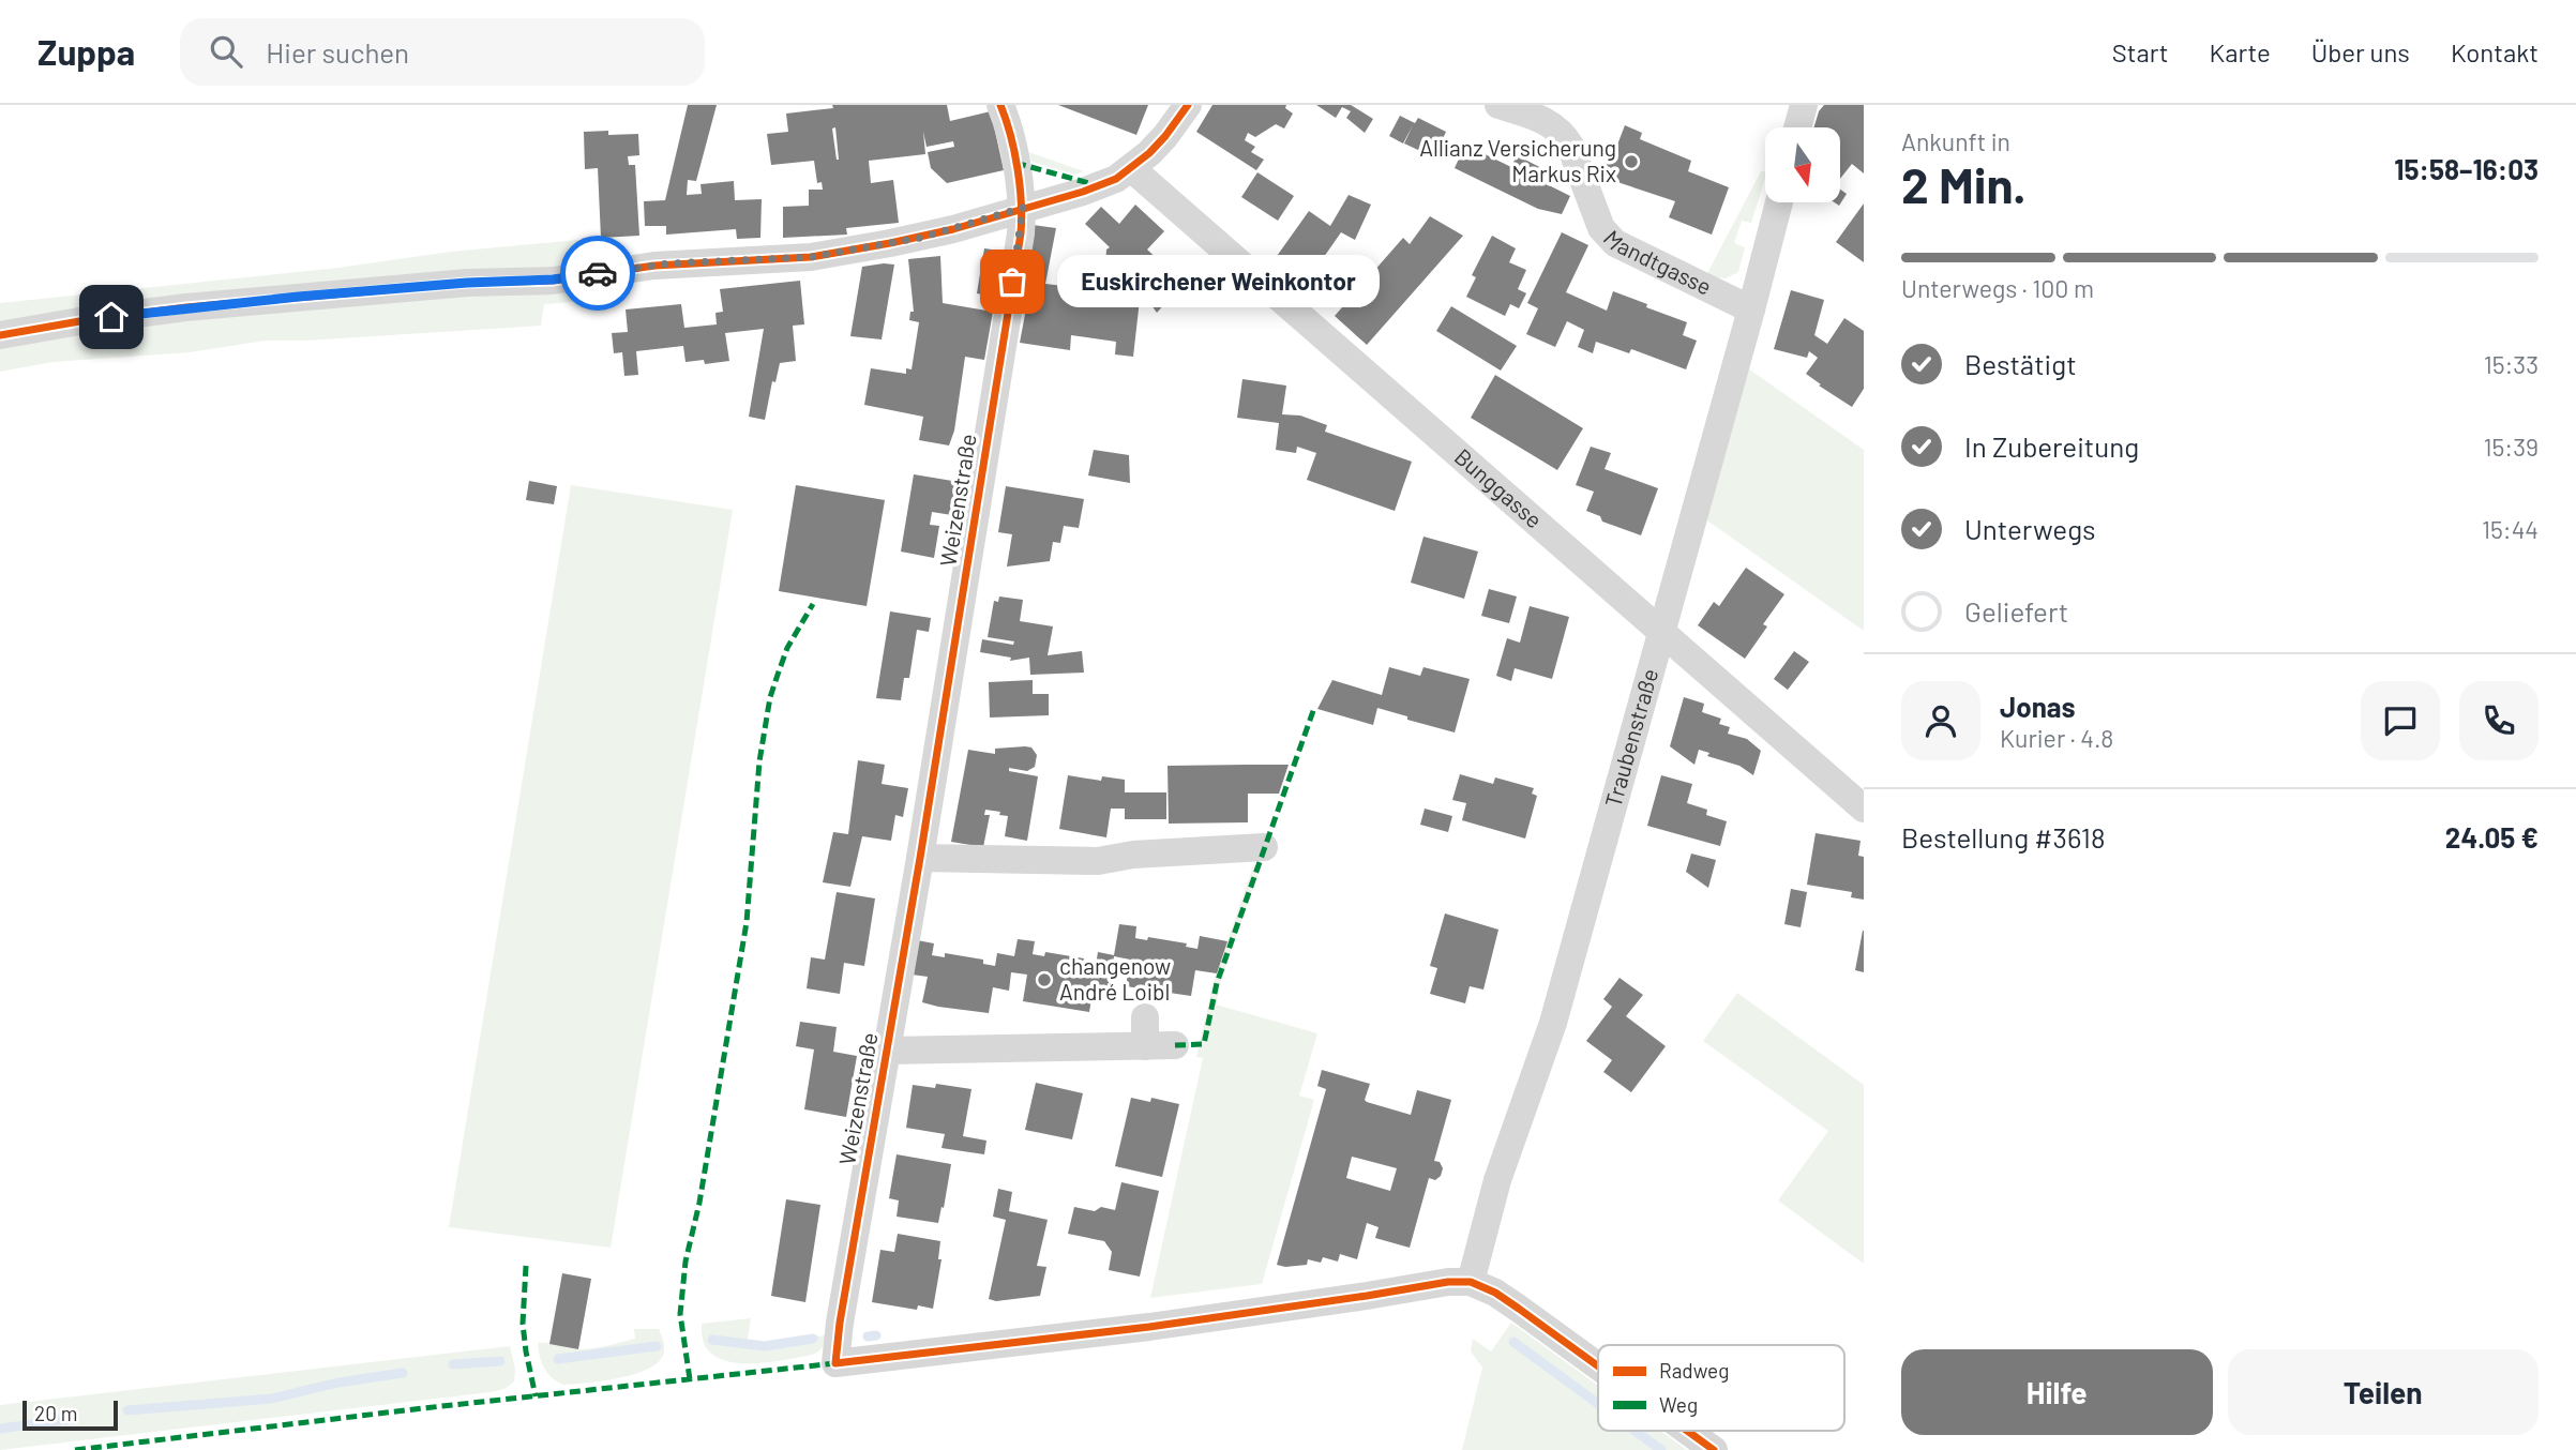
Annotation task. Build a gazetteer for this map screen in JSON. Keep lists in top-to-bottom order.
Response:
{
  "streets": {
    "street": [
      "Mandtgasse",
      "Bunggasse",
      "Weizenstraße",
      "Traubenstraße"
    ]
  },
  "crossings": [
    ["Mandtgasse", "Traubenstraße"],
    ["Bunggasse", "Traubenstraße"],
    ["Weizenstraße", "Traubenstraße"]
  ],
  "places": ["Allianz Versicherung Markus Rix", "Euskirchener Weinkontor", "changenow André Loibl"],
  "legend": ["Radweg", "Weg"],
  "scale_bar": "20 m",
  "north": "bottom",
  "page": {
    "header": "Zuppa",
    "search": "Hier suchen",
    "nav": [
      "Start",
      "Karte",
      "Über uns",
      "Kontakt"
    ],
    "heading": ["2 Min.", "Ankunft in", "15:58–16:03"],
    "panel": [
      "Jonas",
      "Kurier · 4.8",
      "Bestellung #3618",
      "24.05 €"
    ],
    "bar": "Unterwegs · 100 m",
    "bubble": "Euskirchener Weinkontor",
    "list": [
      ["Bestätigt", "15:33"],
      ["In Zubereitung", "15:39"],
      ["Unterwegs", "15:44"],
      "Geliefert"
    ],
    "buttons": ["Hilfe", "Teilen"],
    "scale": "20 m"
  }
}
